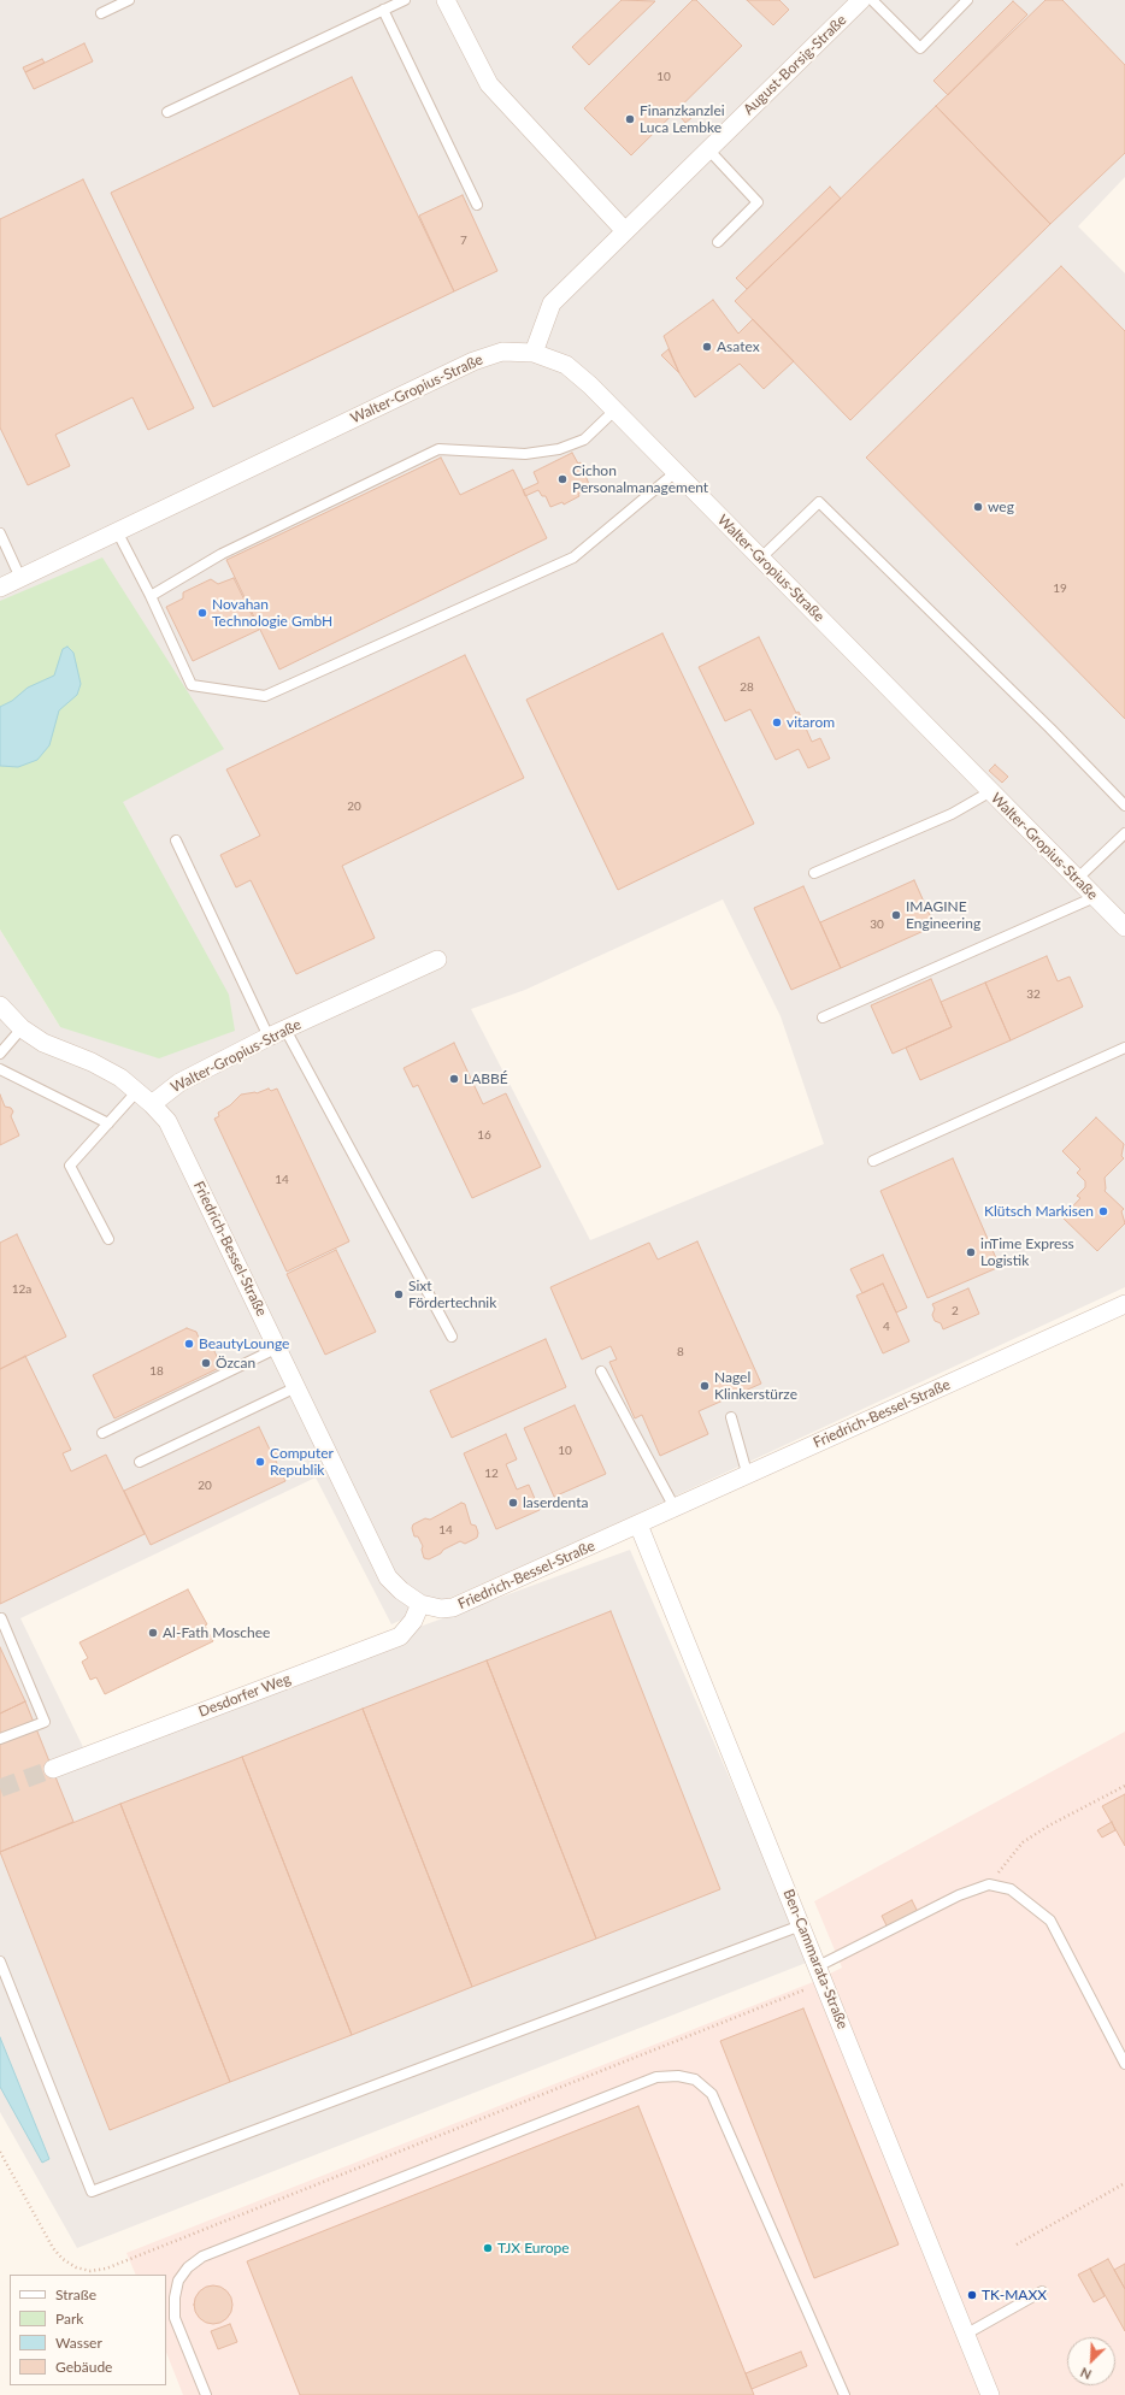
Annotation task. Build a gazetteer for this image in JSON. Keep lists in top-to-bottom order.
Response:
{
  "streets": {
    "street": [
      "August-Borsig-Straße",
      "Walter-Gropius-Straße",
      "Friedrich-Bessel-Straße",
      "Desdorfer Weg",
      "Ben-Cammarata-Straße"
    ]
  },
  "crossings": [
    ["August-Borsig-Straße", "Walter-Gropius-Straße"],
    ["Walter-Gropius-Straße", "Friedrich-Bessel-Straße"],
    ["Friedrich-Bessel-Straße", "Desdorfer Weg"],
    ["Friedrich-Bessel-Straße", "Ben-Cammarata-Straße"]
  ],
  "places": [
    "Finanzkanzlei Luca Lembke",
    "Asatex",
    "Cichon Personalmanagement",
    "weg",
    "Novahan Technologie GmbH",
    "vitarom",
    "IMAGINE Engineering",
    "LABBÉ",
    "Klütsch Markisen",
    "inTime Express Logistik",
    "Sixt Fördertechnik",
    "BeautyLounge",
    "Özcan",
    "Nagel Klinkerstürze",
    "Computer Republik",
    "laserdenta",
    "Al-Fath Moschee",
    "TJX Europe",
    "TK-MAXX"
  ],
  "house_numbers": [
    "10",
    "7",
    "19",
    "28",
    "20",
    "30",
    "32",
    "16",
    "14",
    "12a",
    "2",
    "4",
    "8",
    "18",
    "10",
    "12",
    "20",
    "14"
  ],
  "legend": [
    "Straße",
    "Park",
    "Wasser",
    "Gebäude"
  ],
  "north": "bottom left"
}
